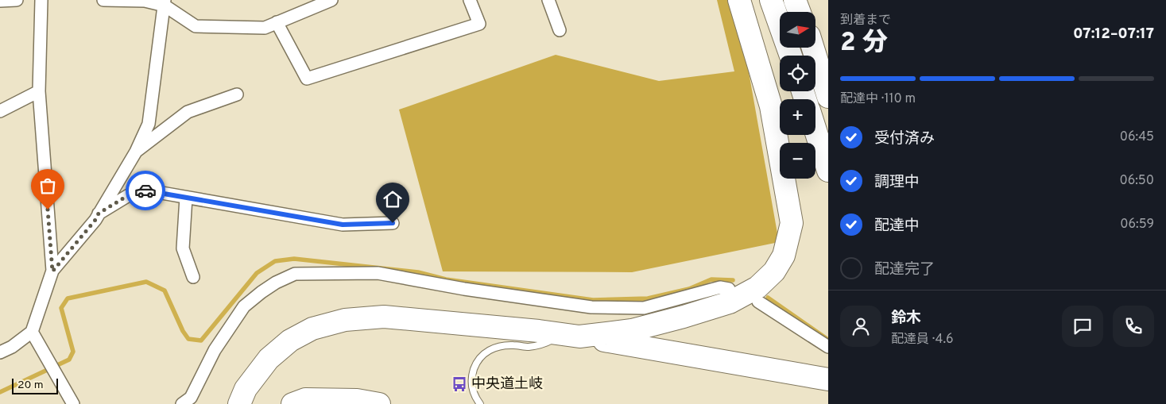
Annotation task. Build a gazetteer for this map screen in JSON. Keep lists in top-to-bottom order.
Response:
{
  "places": {
    "bus stop": ["中央道土岐"]
  },
  "scale_bar": "20 m",
  "north": "right",
  "page": {
    "heading": ["2 分", "到着まで", "07:12–07:17"],
    "panel": ["鈴木", "配達員 · 4.6"],
    "map_buttons": ["+", "−"],
    "bar": "配達中 · 110 m",
    "list": [
      ["受付済み", "06:45"],
      ["調理中", "06:50"],
      ["配達中", "06:59"],
      "配達完了"
    ],
    "scale": "20 m"
  }
}
